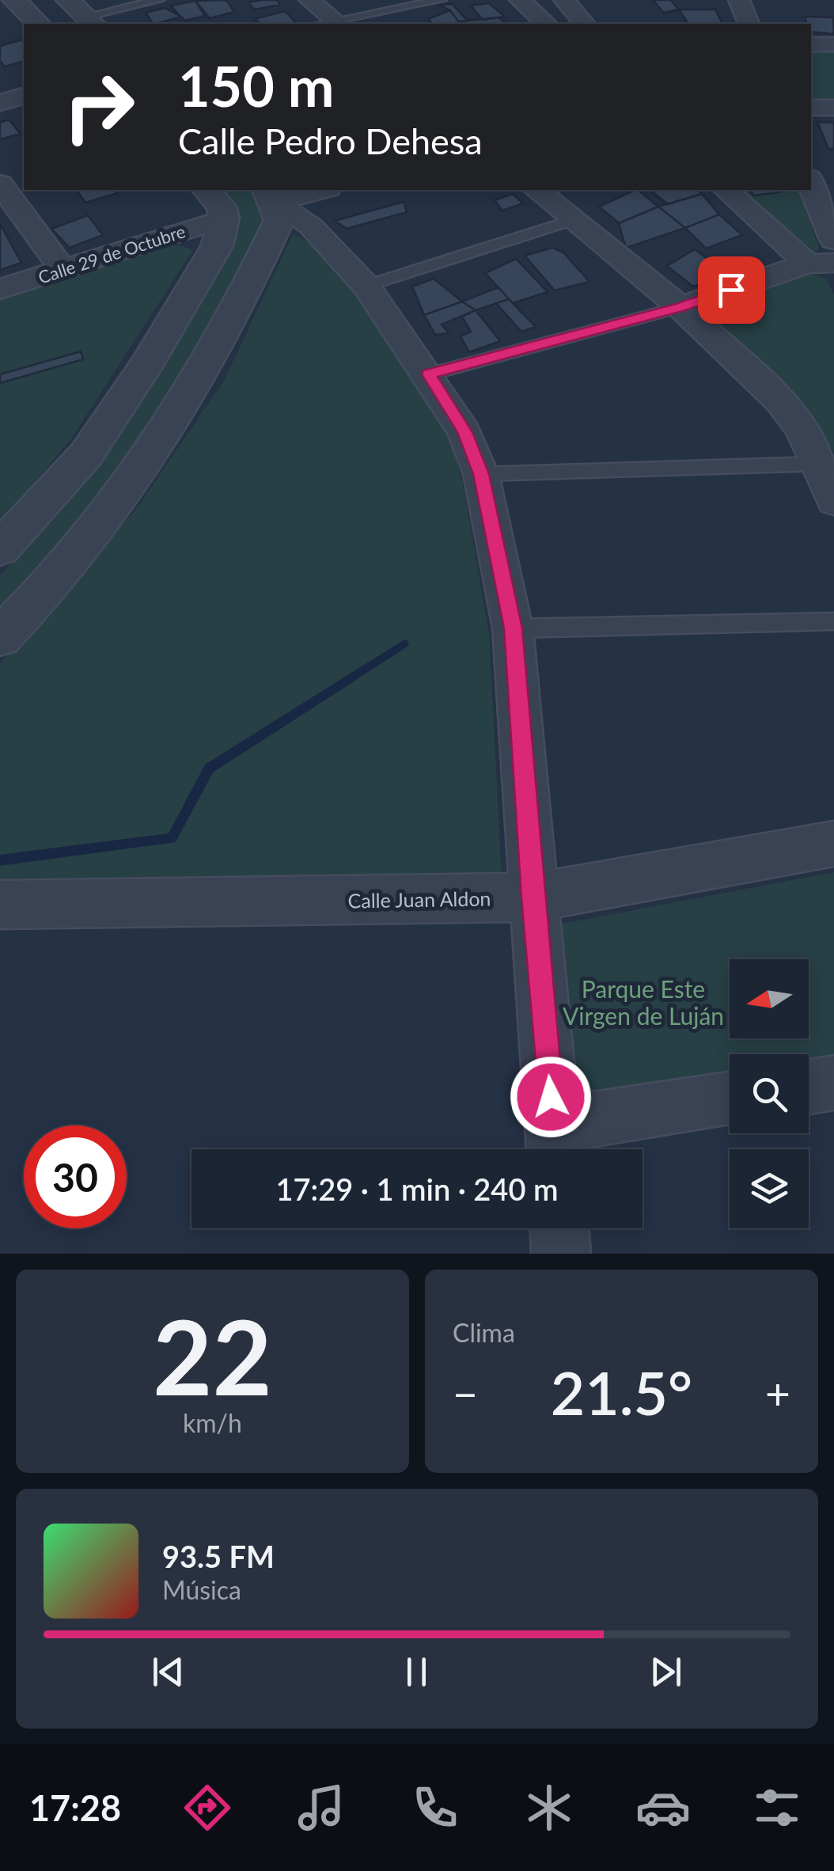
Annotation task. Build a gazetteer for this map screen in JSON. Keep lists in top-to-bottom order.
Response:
{
  "streets": {
    "street": ["Calle 29 de Octubre", "Calle Juan Aldon"]
  },
  "parks": ["Parque Este Virgen de Luján"],
  "north": "left",
  "page": {
    "turn": ["150 m", "Calle Pedro Dehesa"],
    "limit": "30",
    "trip": "17:29 · 1 min · 240 m",
    "tile": [
      ["22", "km/h"],
      "Clima"
    ],
    "heat": ["−", "21.5°", "+"],
    "song": ["93.5 FM", "Música"],
    "tabs": "17:28"
  }
}
